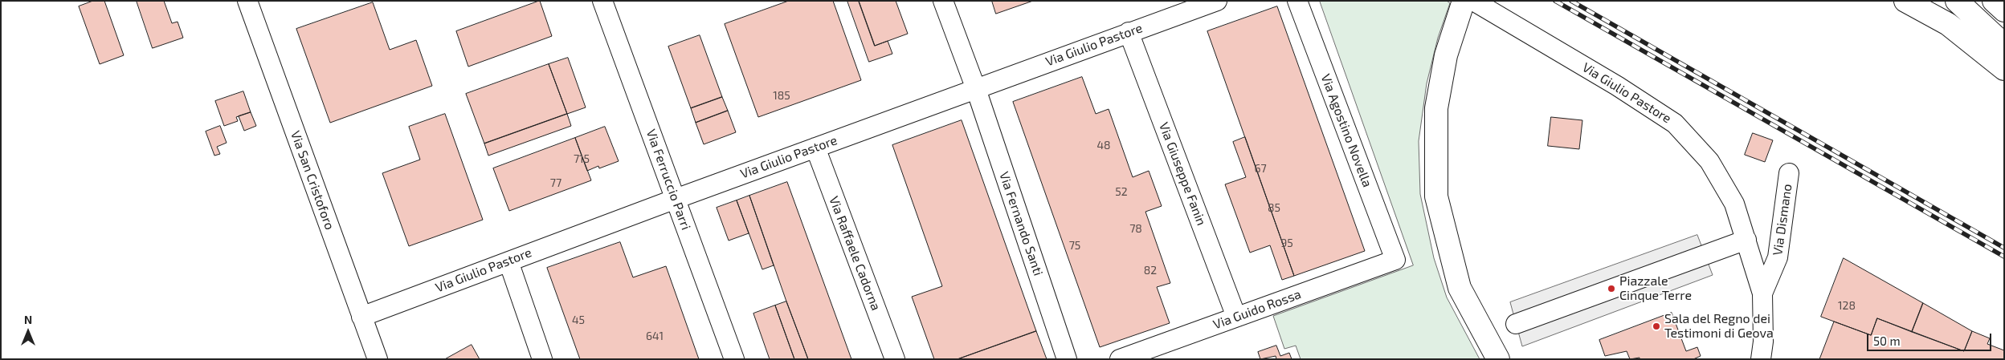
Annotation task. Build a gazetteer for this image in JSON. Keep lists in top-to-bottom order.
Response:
{
  "streets": {
    "street": [
      "Via Giulio Pastore",
      "Via Agostino Novella",
      "Via Giuseppe Fanin",
      "Via Ferruccio Parri",
      "Via San Cristoforo",
      "Via Dismano",
      "Via Fernando Santi",
      "Via Raffaele Cadorna",
      "Via Guido Rossa"
    ]
  },
  "crossings": [
    ["Via Giulio Pastore", "Via Giuseppe Fanin"],
    ["Via Giulio Pastore", "Via Ferruccio Parri"],
    ["Via Giulio Pastore", "Via San Cristoforo"],
    ["Via Giulio Pastore", "Via Dismano"],
    ["Via Giulio Pastore", "Via Fernando Santi"],
    ["Via Giulio Pastore", "Via Raffaele Cadorna"],
    ["Via Agostino Novella", "Via Guido Rossa"],
    ["Via Giuseppe Fanin", "Via Guido Rossa"]
  ],
  "places": ["Piazzale Cinque Terre", "Sala del Regno dei Testimoni di Geova"],
  "house_numbers": [
    "185",
    "48",
    "715",
    "67",
    "77",
    "52",
    "85",
    "78",
    "95",
    "75",
    "82",
    "128",
    "45",
    "641"
  ],
  "scale_bar": "50 m",
  "north": "top"
}
